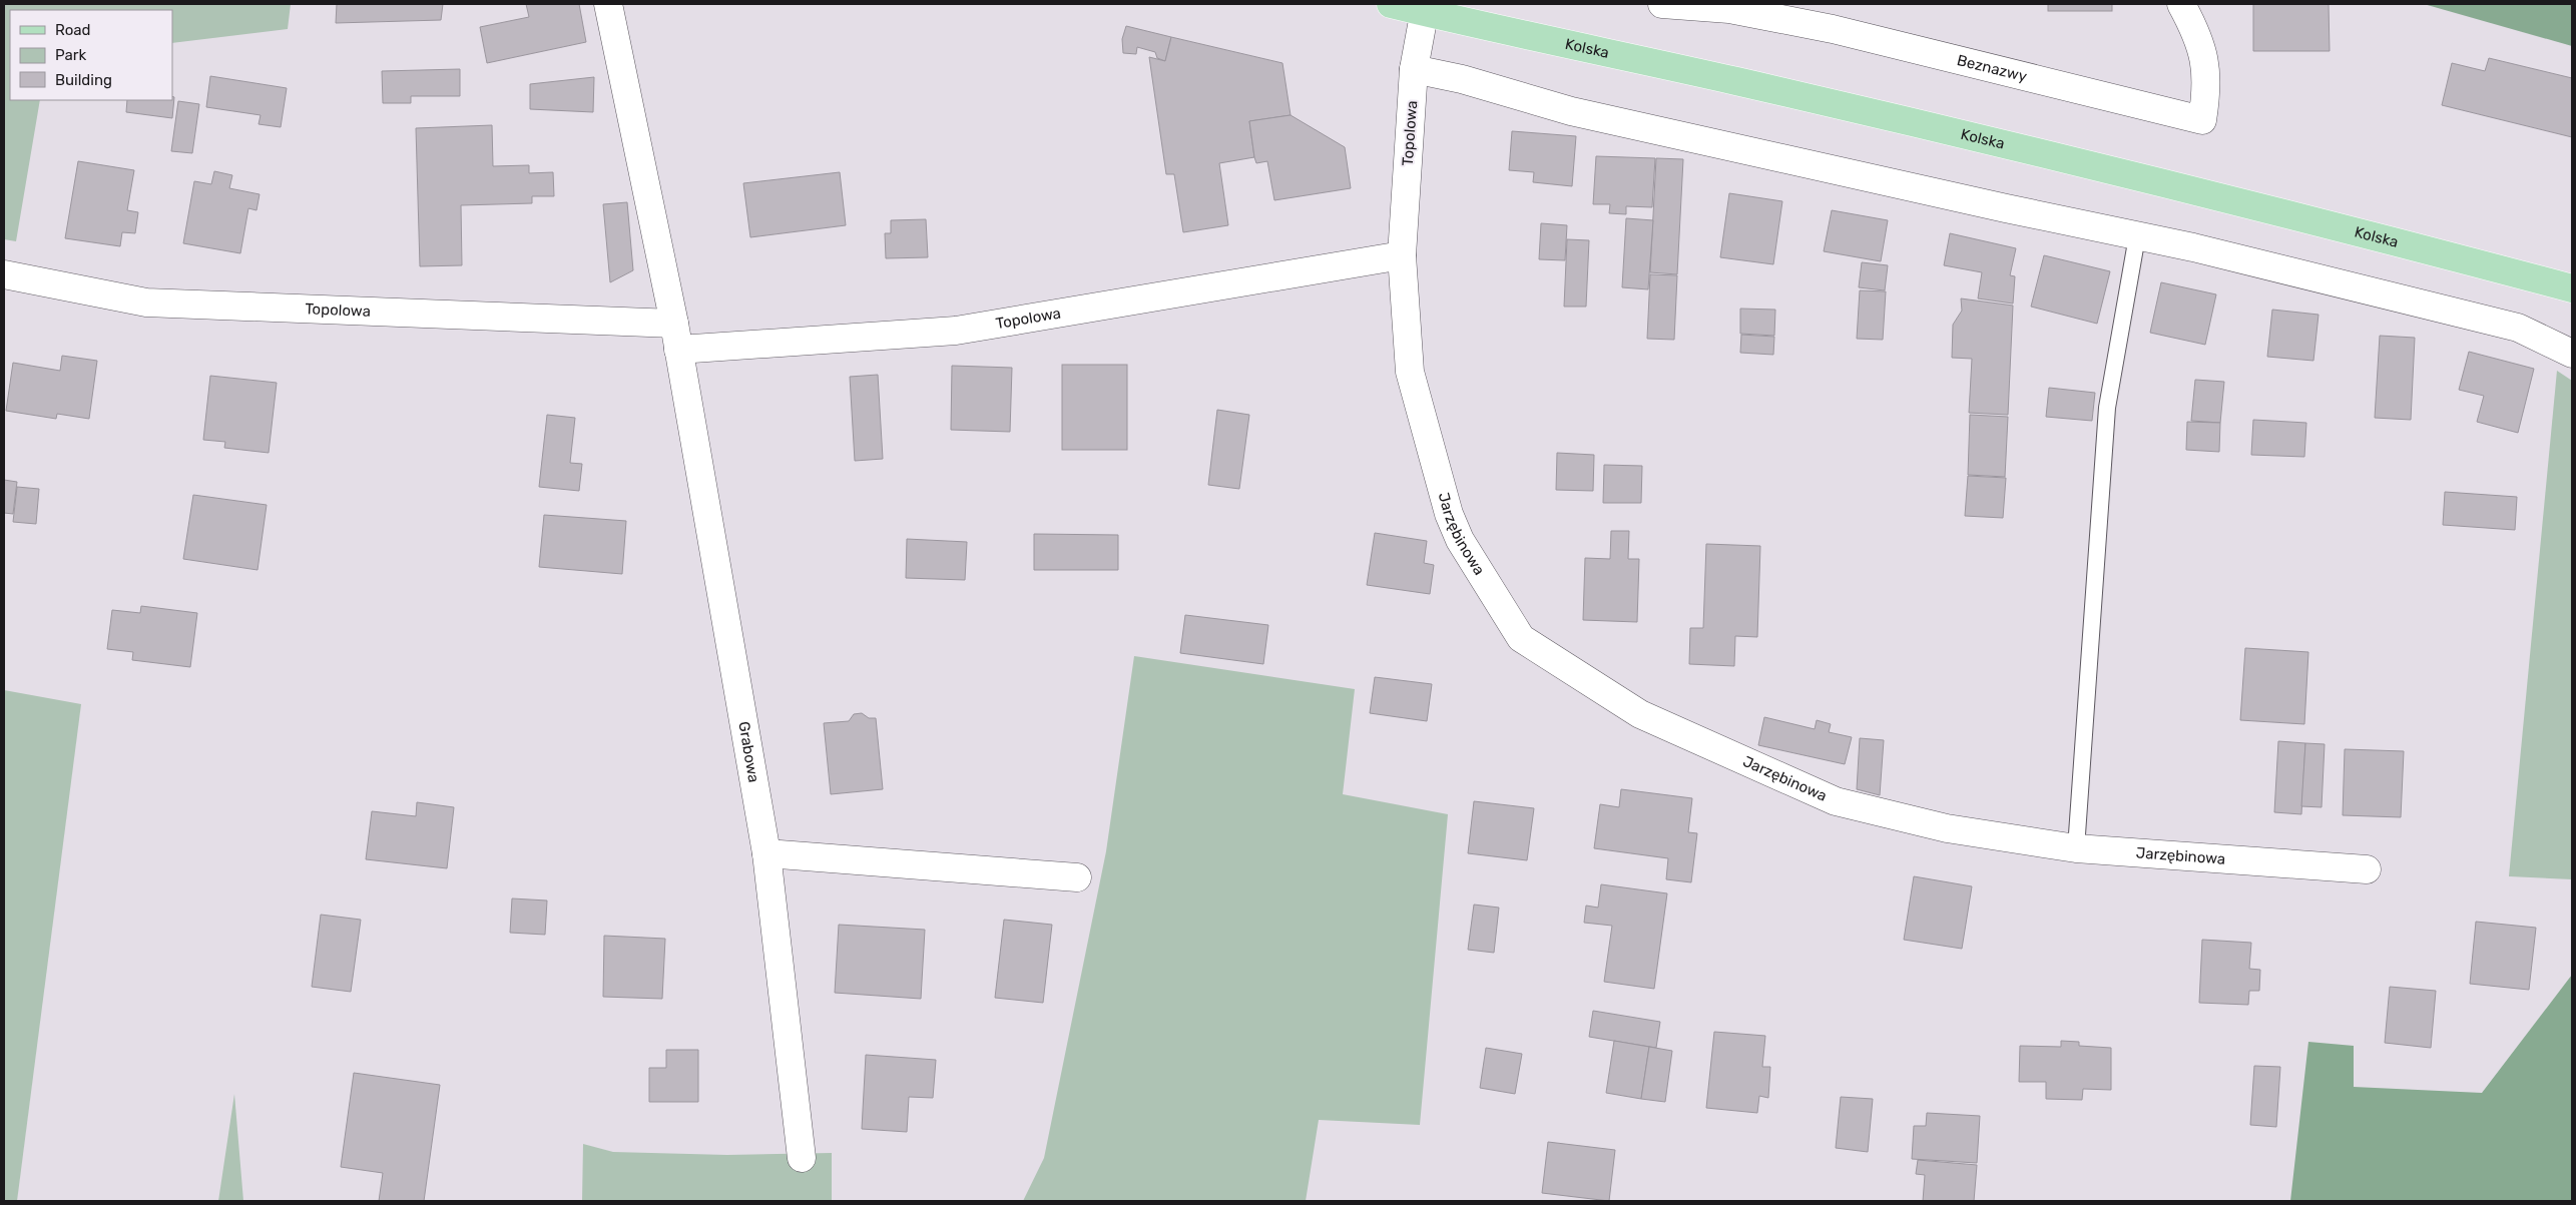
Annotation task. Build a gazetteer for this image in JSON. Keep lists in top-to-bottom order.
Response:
{
  "streets": {
    "main road": ["Kolska"],
    "street": [
      "Beznazwy",
      "Topolowa",
      "Jarzębinowa",
      "Grabowa"
    ]
  },
  "crossings": [
    ["Kolska", "Topolowa"],
    ["Topolowa", "Jarzębinowa"],
    ["Topolowa", "Grabowa"]
  ],
  "legend": ["Road", "Park", "Building"]
}
